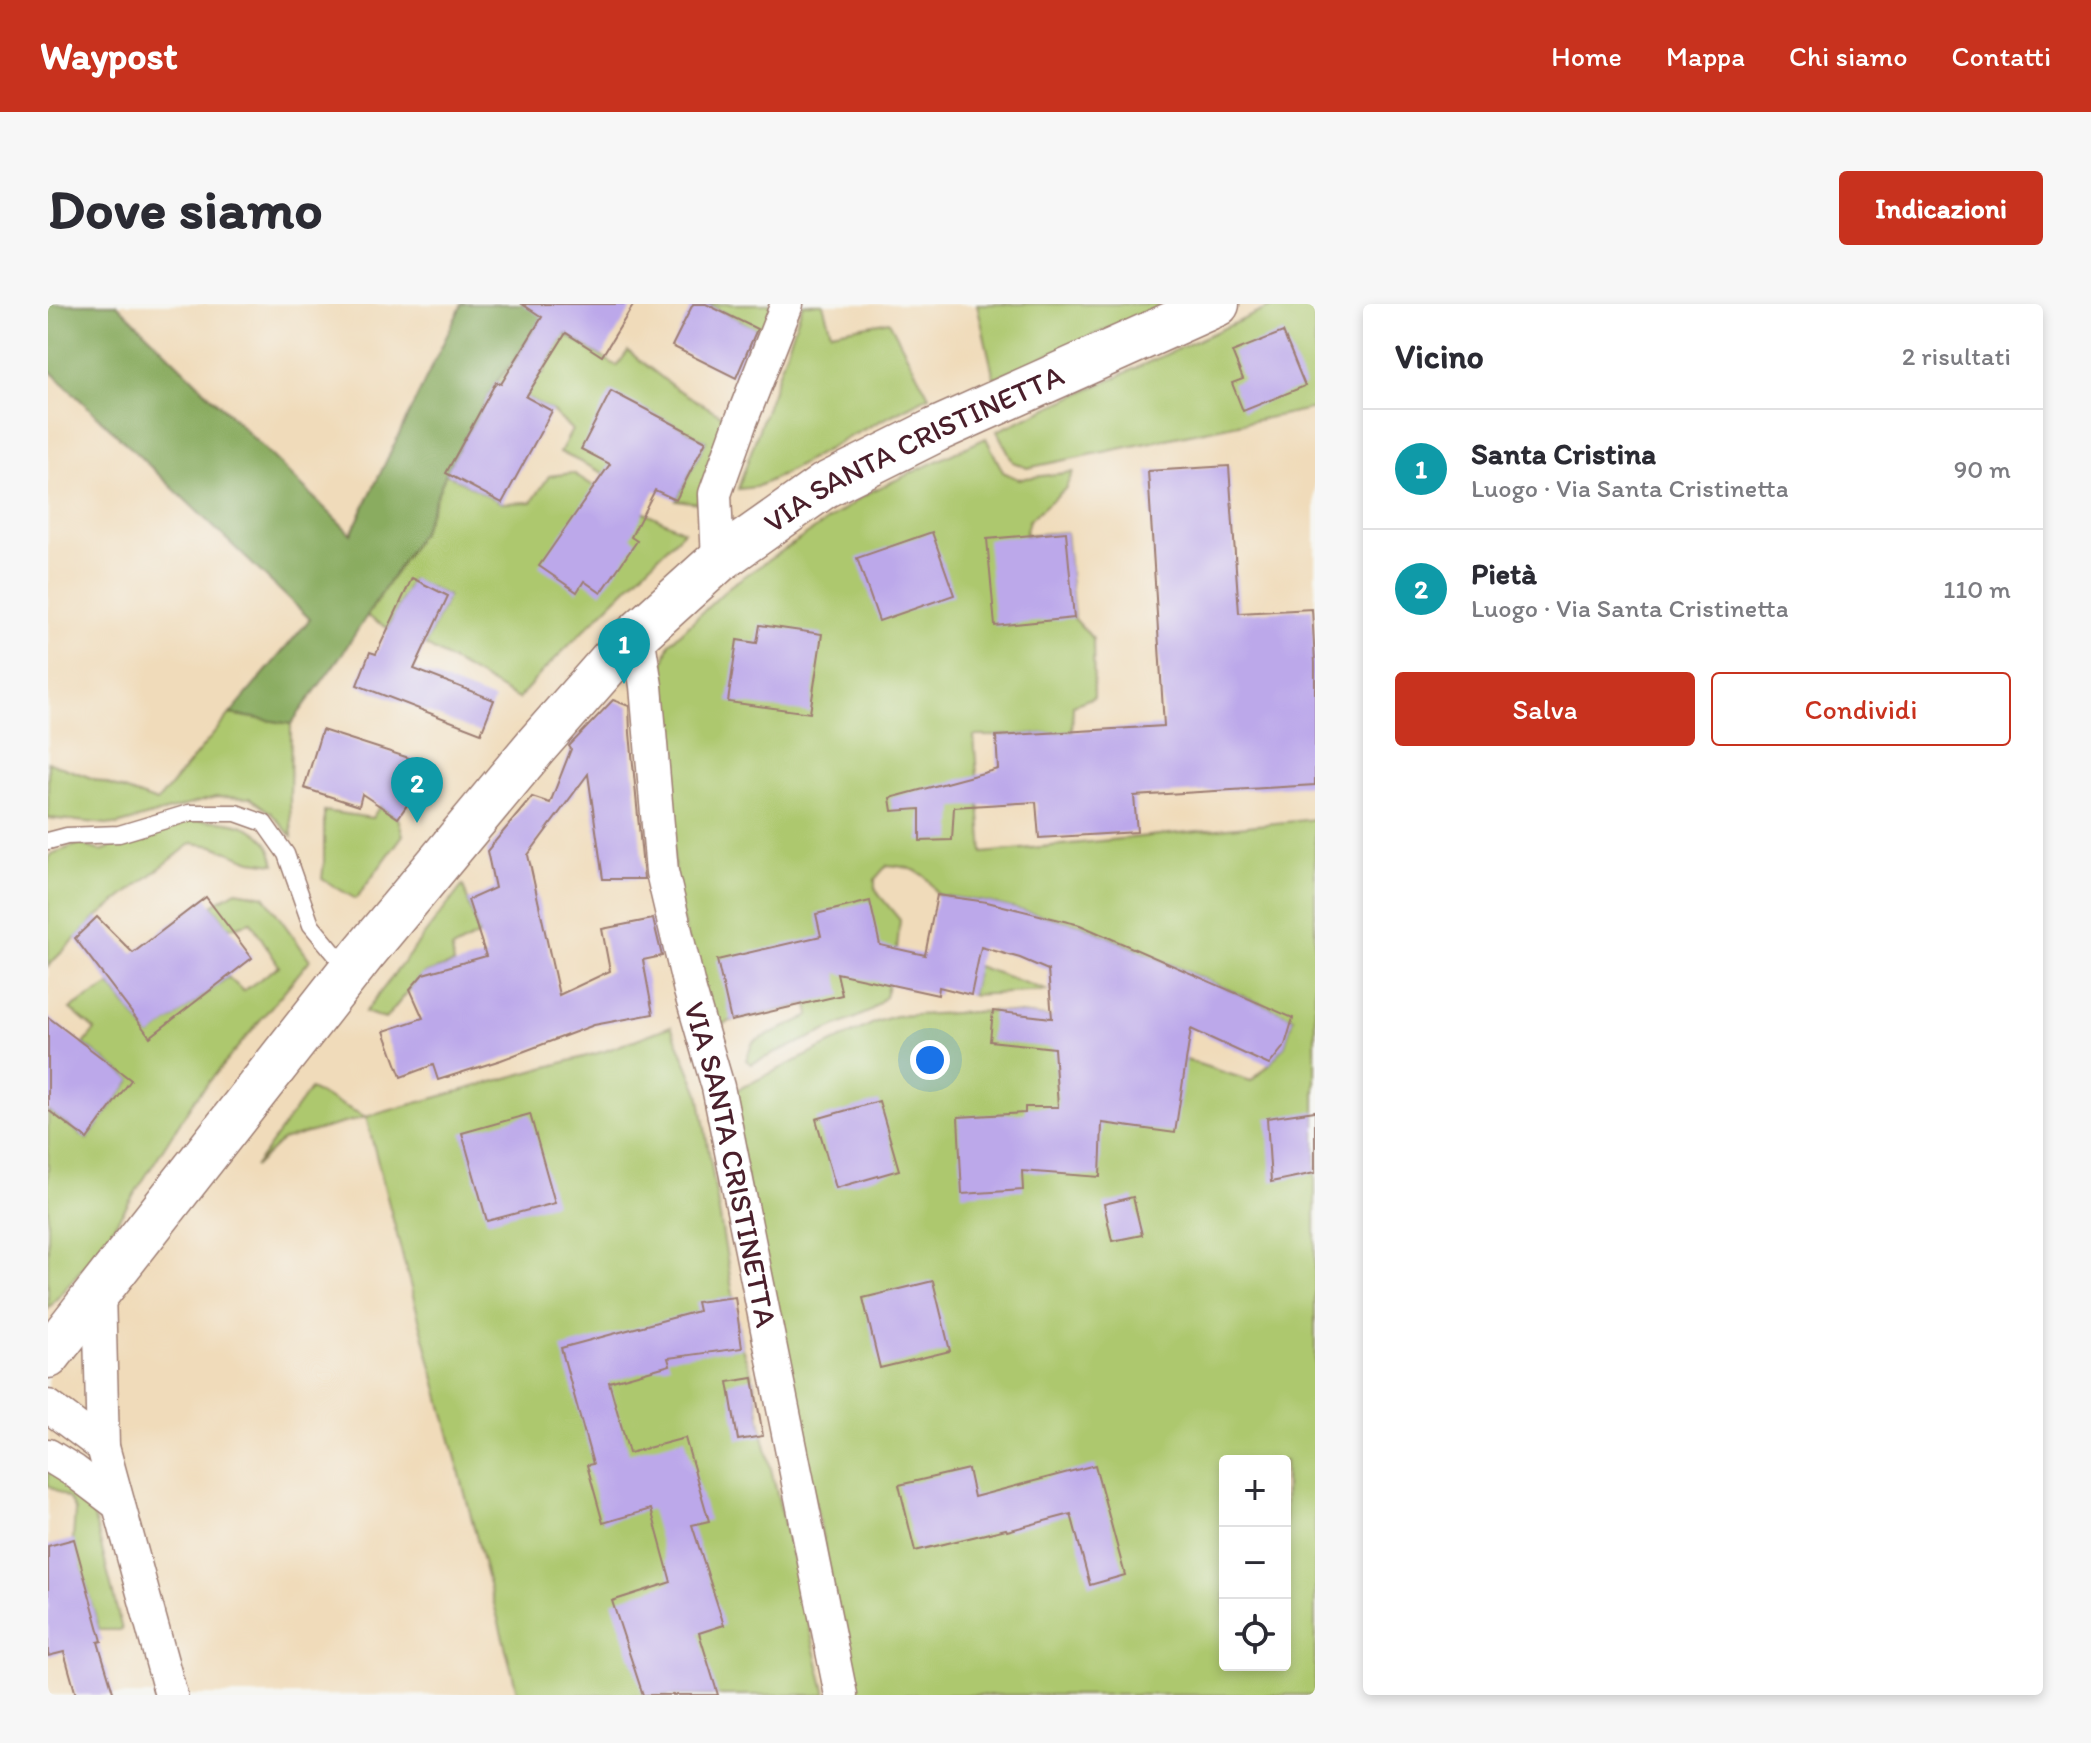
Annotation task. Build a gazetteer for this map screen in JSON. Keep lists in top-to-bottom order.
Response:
{
  "streets": {
    "main road": ["VIA SANTA CRISTINETTA"]
  },
  "page": {
    "header": "Waypost",
    "nav": [
      "Home",
      "Mappa",
      "Chi siamo",
      "Contatti"
    ],
    "buttons": [
      "Indicazioni",
      ["Salva", "Condividi"]
    ],
    "title": "Dove siamo",
    "heading": ["Vicino", "2 risultati"],
    "list": [
      {
        "mark": "1",
        "name": "Santa Cristina",
        "note": "Luogo · Via Santa Cristinetta",
        "value": "90 m"
      },
      {
        "mark": "2",
        "name": "Pietà",
        "note": "Luogo · Via Santa Cristinetta",
        "value": "110 m"
      }
    ],
    "pins": ["1", "2"],
    "map_buttons": ["+", "−"]
  }
}
